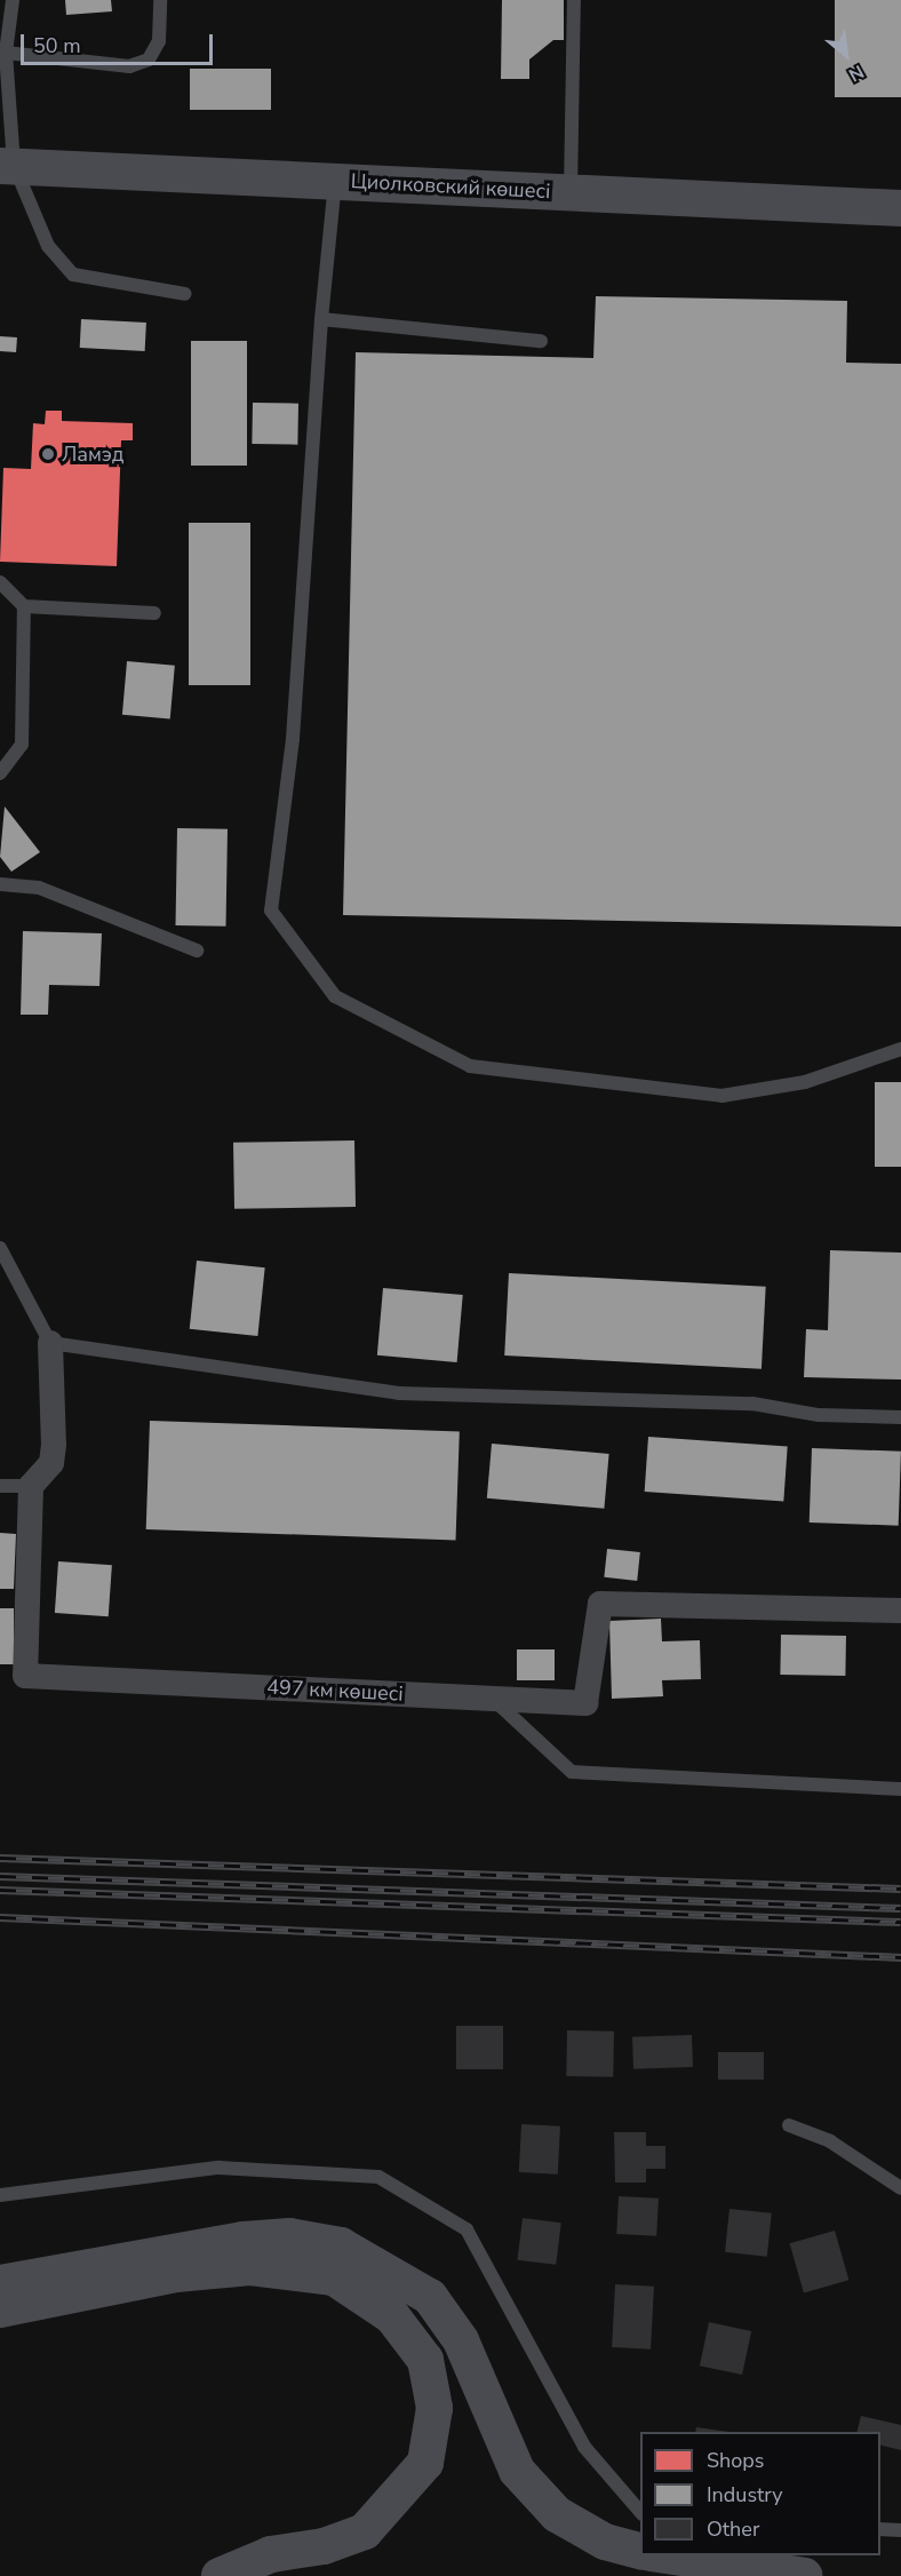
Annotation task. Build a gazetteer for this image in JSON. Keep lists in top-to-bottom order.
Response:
{
  "streets": {
    "main road": ["Циолковский көшесі"],
    "street": ["497 км көшесі"]
  },
  "places": ["Ламэд"],
  "legend": ["Shops", "Industry", "Other"],
  "scale_bar": "50 m",
  "north": "bottom right"
}
